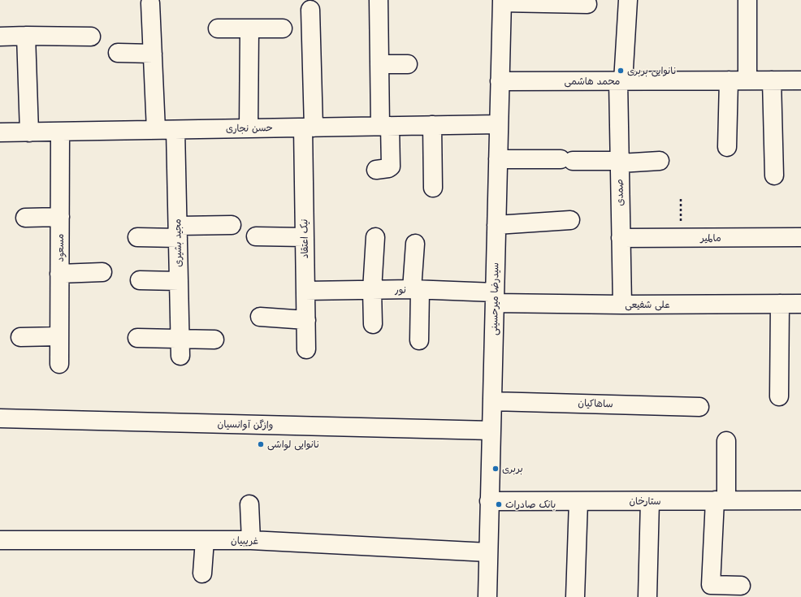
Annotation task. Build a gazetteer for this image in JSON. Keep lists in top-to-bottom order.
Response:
{
  "streets": {
    "street": [
      "محمد هاشمی",
      "حسن نجاری",
      "صمدی",
      "مالمیر",
      "نیک اعتقاد",
      "مجید بشیری",
      "مسعود",
      "نور",
      "سیدرضا میرحسینی",
      "علی شفیعی",
      "ساهاکیان",
      "وازگن آوانسیان",
      "ستارخان",
      "غریبیان"
    ]
  },
  "crossings": [
    ["محمد هاشمی", "صمدی"],
    ["محمد هاشمی", "سیدرضا میرحسینی"],
    ["حسن نجاری", "نیک اعتقاد"],
    ["حسن نجاری", "مجید بشیری"],
    ["حسن نجاری", "مسعود"],
    ["حسن نجاری", "سیدرضا میرحسینی"],
    ["صمدی", "مالمیر"],
    ["صمدی", "علی شفیعی"],
    ["نیک اعتقاد", "نور"],
    ["نور", "سیدرضا میرحسینی"],
    ["نور", "علی شفیعی"],
    ["سیدرضا میرحسینی", "علی شفیعی"],
    ["سیدرضا میرحسینی", "ساهاکیان"],
    ["سیدرضا میرحسینی", "وازگن آوانسیان"],
    ["سیدرضا میرحسینی", "ستارخان"],
    ["سیدرضا میرحسینی", "غریبیان"]
  ],
  "places": [
    "نانوایی بربری",
    "نانوایی لواشی",
    "بربری",
    "بانک صادرات"
  ]
}
